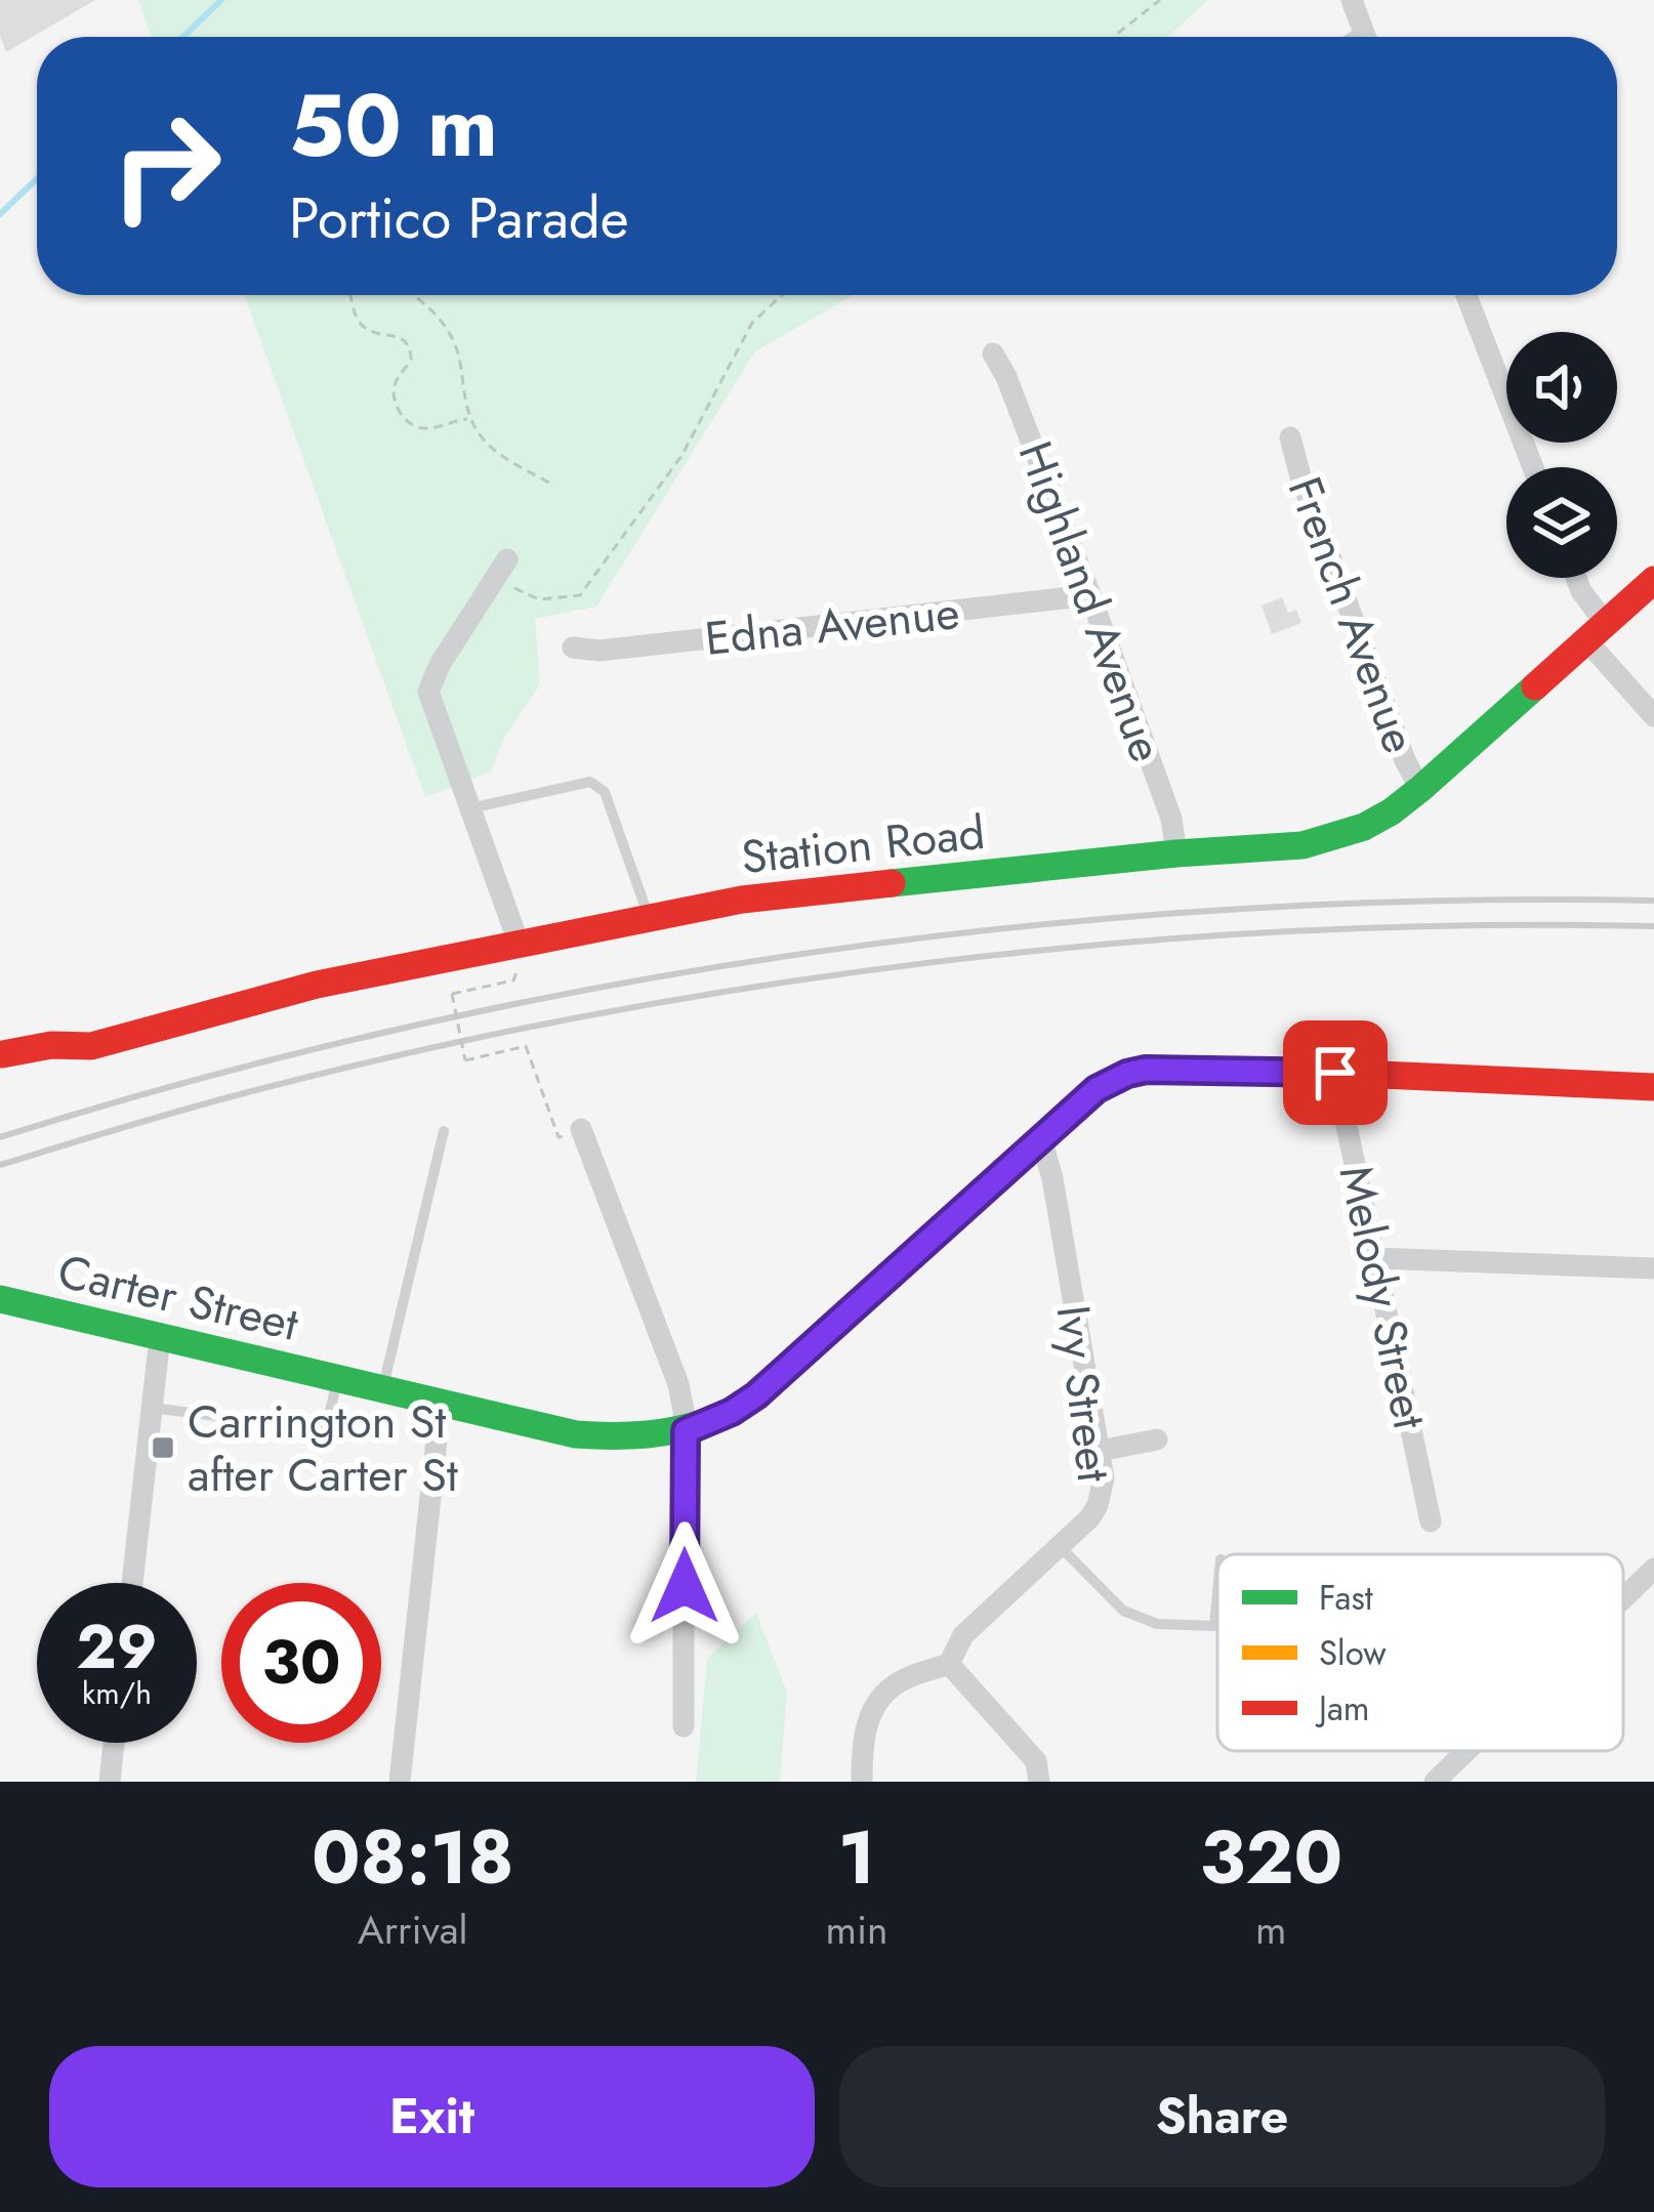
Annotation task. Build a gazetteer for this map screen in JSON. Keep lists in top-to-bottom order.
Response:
{
  "streets": {
    "street": [
      "Highland Avenue",
      "French Avenue",
      "Edna Avenue",
      "Station Road",
      "Carter Street",
      "Melody Street",
      "Ivy Street"
    ]
  },
  "crossings": [
    ["Highland Avenue", "Edna Avenue"],
    ["Highland Avenue", "Station Road"],
    ["French Avenue", "Station Road"],
    ["Carter Street", "Melody Street"],
    ["Carter Street", "Ivy Street"]
  ],
  "places": {
    "transit": ["Carrington St after Carter St"]
  },
  "legend": ["Fast", "Slow", "Jam"],
  "page": {
    "turn": ["50 m", "Portico Parade"],
    "speed": "29 km/h",
    "limit": "30",
    "eta": [
      "08:18",
      "Arrival",
      "1",
      "min",
      "320",
      "m"
    ],
    "buttons": ["Exit", "Share"]
  }
}
